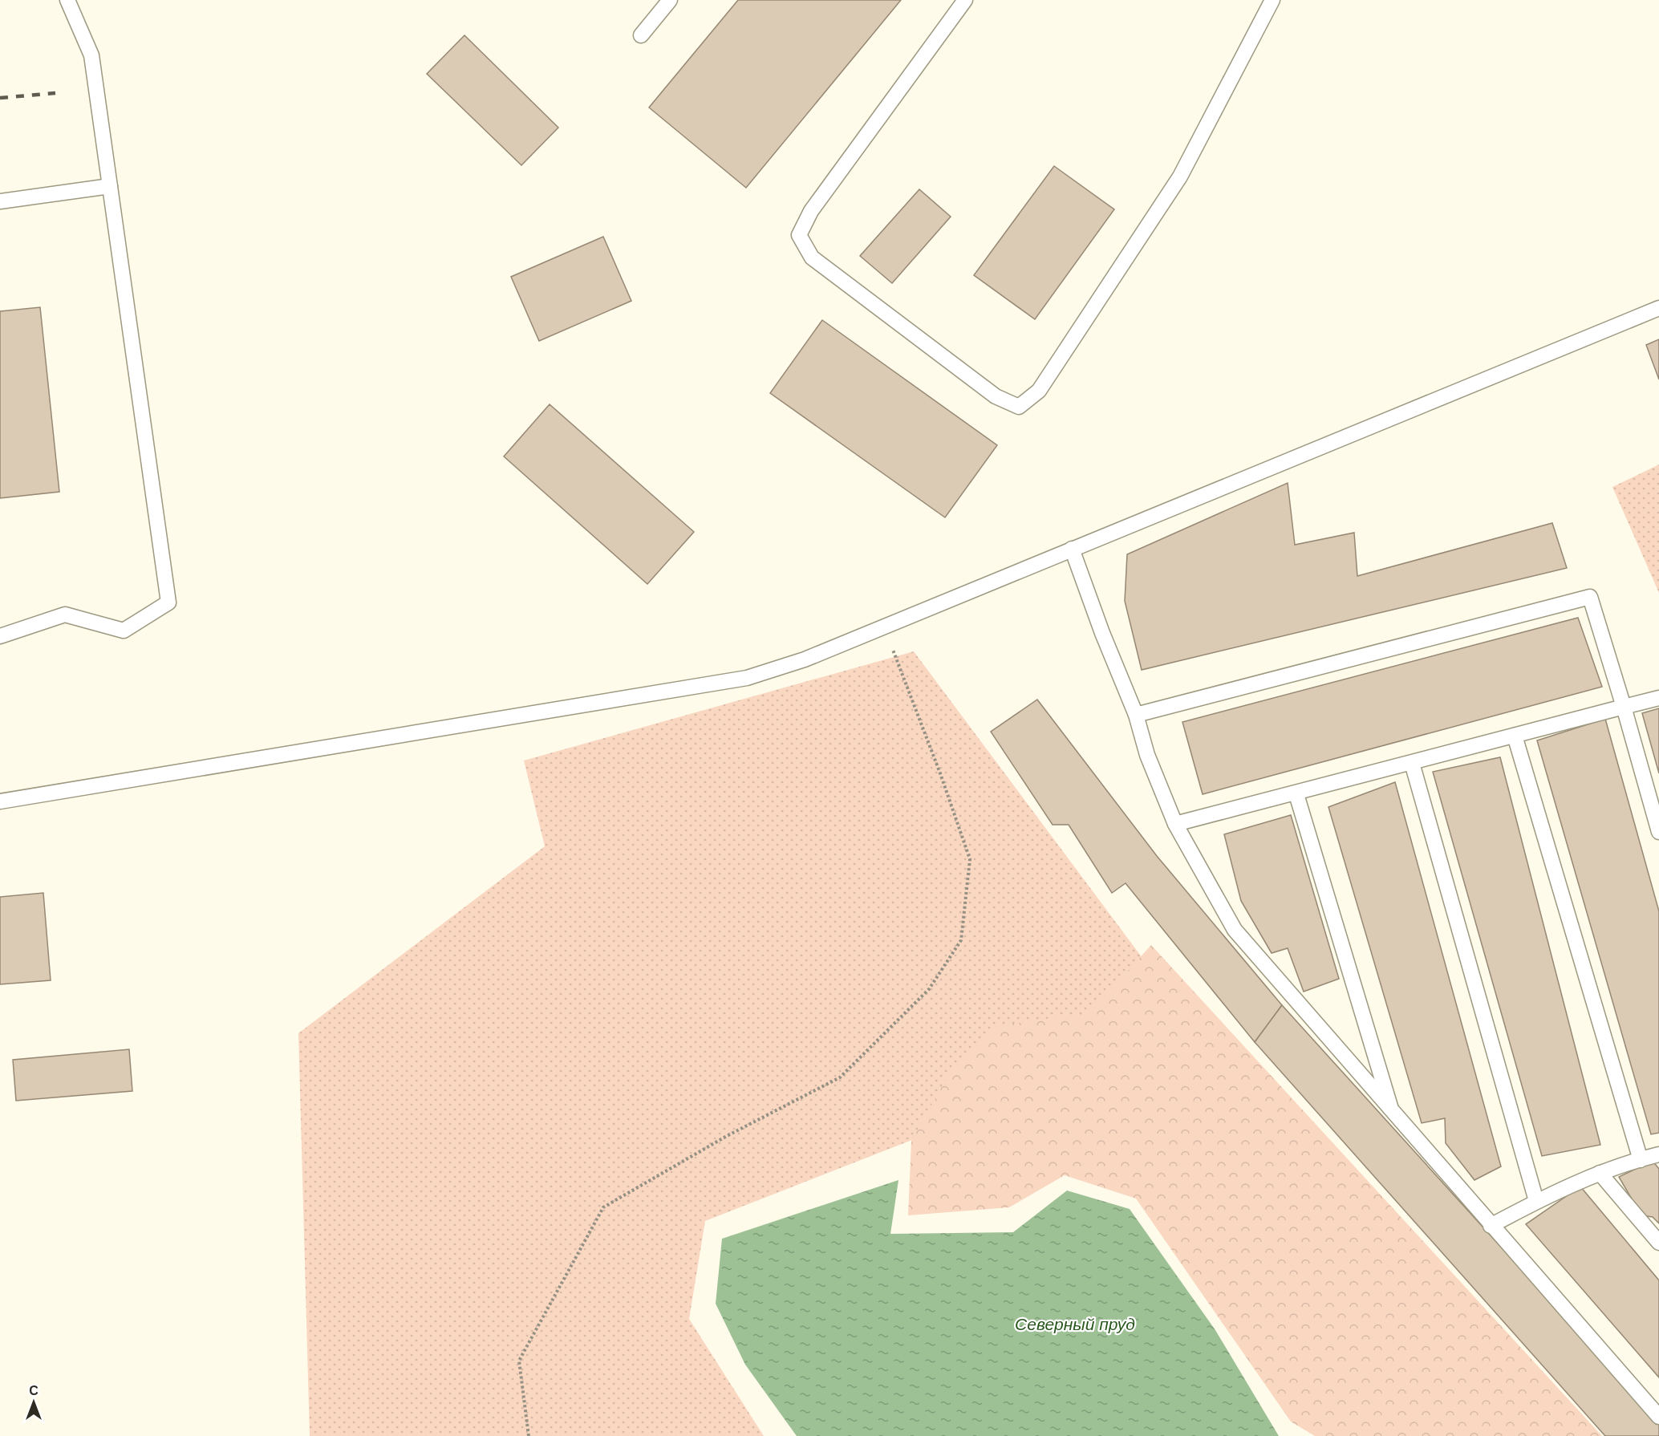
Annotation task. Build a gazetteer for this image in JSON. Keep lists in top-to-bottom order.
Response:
{
  "water": ["Северный пруд"],
  "north": "top"
}
